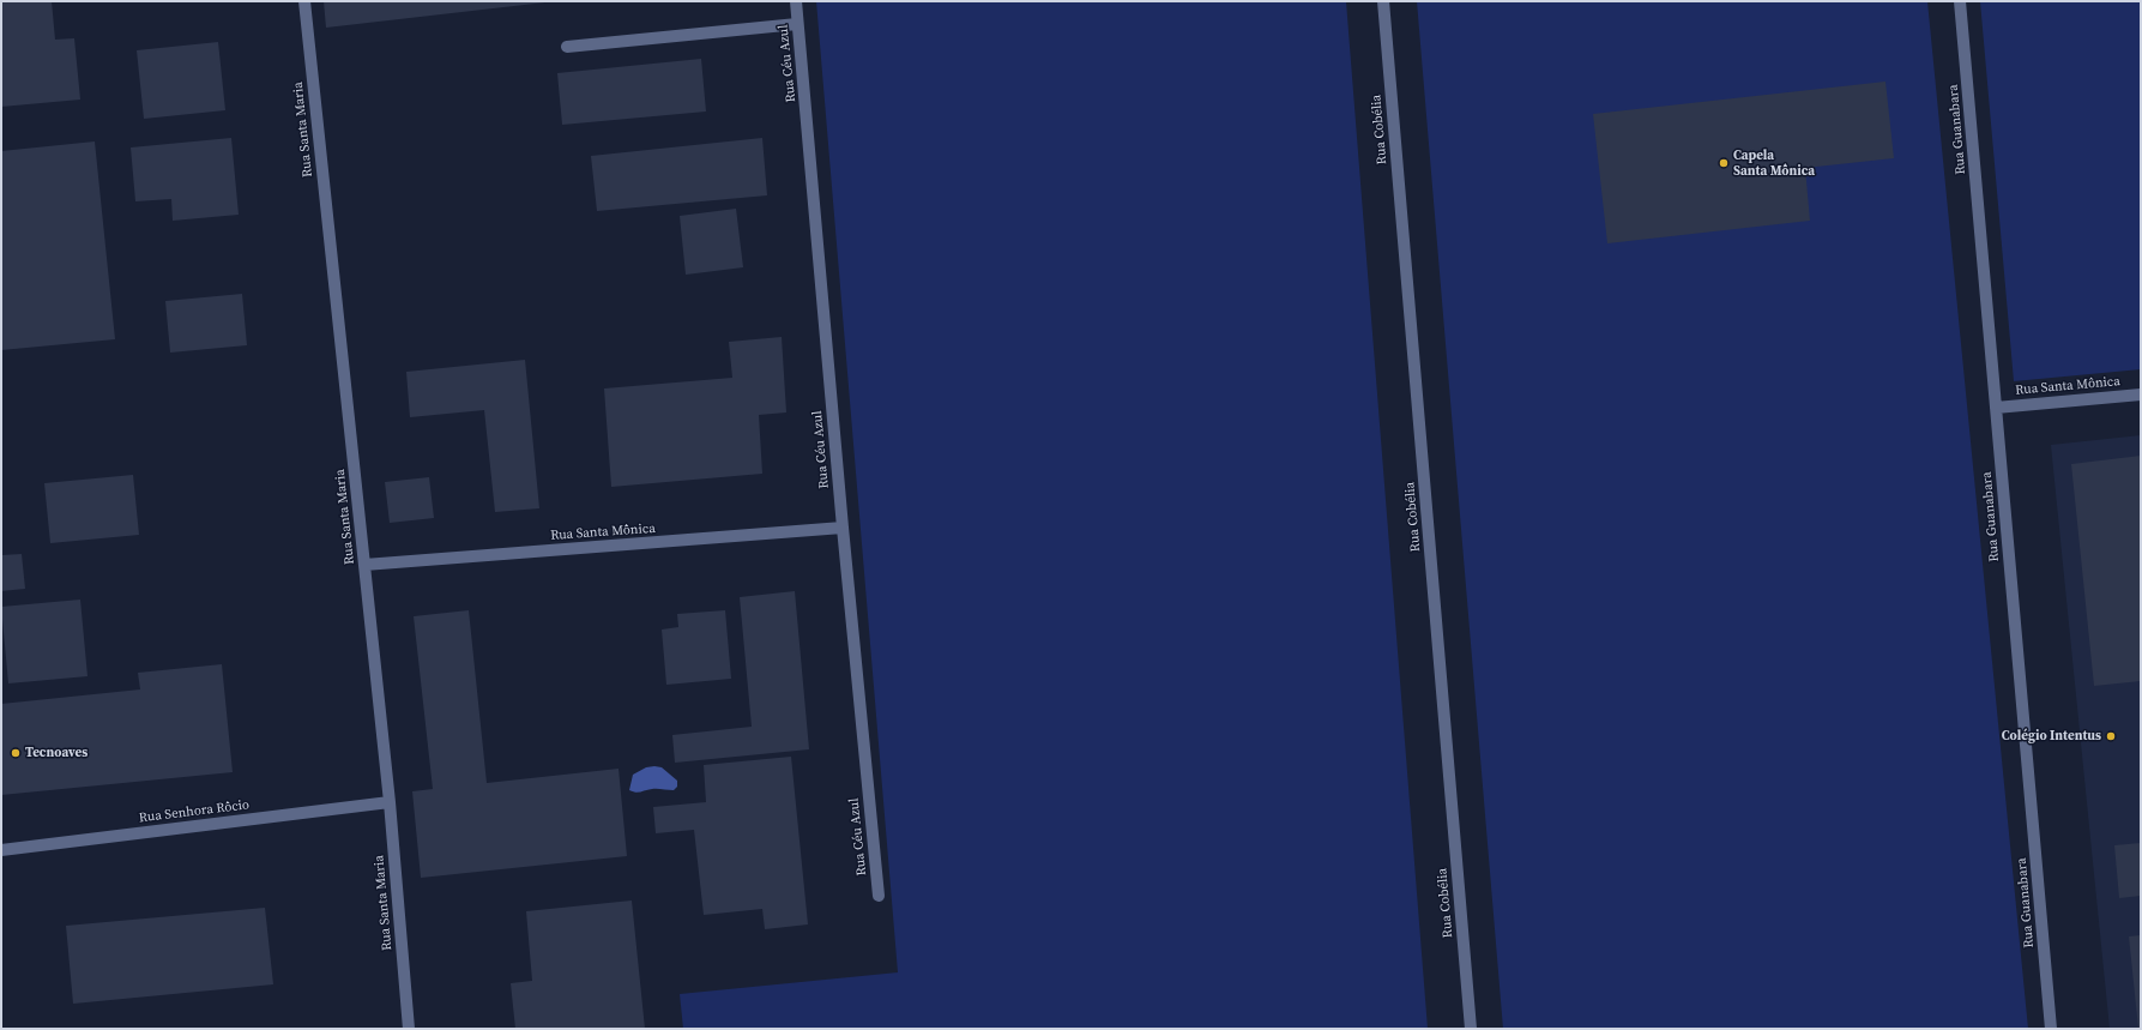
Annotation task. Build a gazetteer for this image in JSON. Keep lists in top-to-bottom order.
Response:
{
  "streets": {
    "street": [
      "Rua Céu Azul",
      "Rua Santa Maria",
      "Rua Cobélia",
      "Rua Guanabara",
      "Rua Santa Mônica",
      "Rua Senhora Rôcio"
    ]
  },
  "crossings": [
    ["Rua Céu Azul", "Rua Santa Mônica"],
    ["Rua Santa Maria", "Rua Santa Mônica"],
    ["Rua Santa Maria", "Rua Senhora Rôcio"],
    ["Rua Guanabara", "Rua Santa Mônica"]
  ],
  "places": ["Capela Santa Mônica", "Colégio Intentus", "Tecnoaves"]
}
